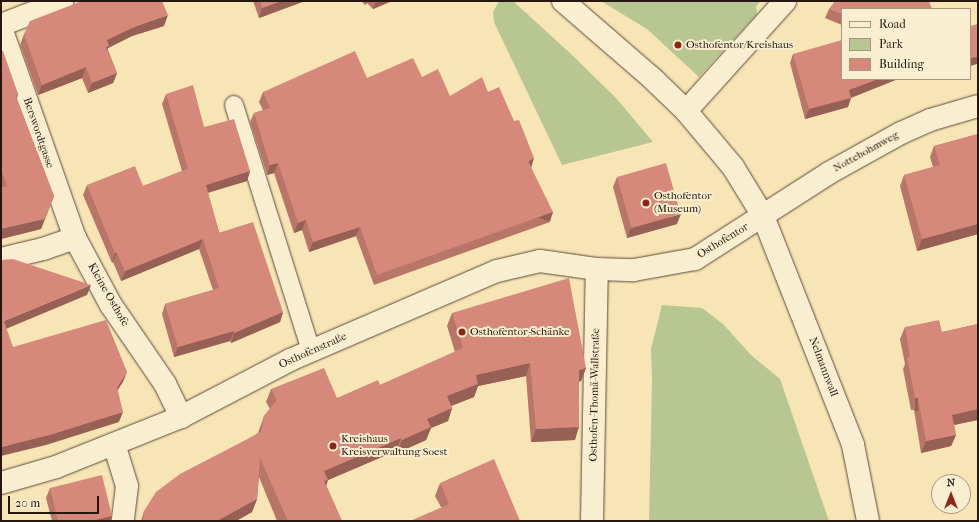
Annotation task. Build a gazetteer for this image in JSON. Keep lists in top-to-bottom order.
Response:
{
  "streets": {
    "street": [
      "Berswordtgasse",
      "Nottebohmweg",
      "Osthofentor",
      "Kleine Osthofe",
      "Osthofenstraße",
      "Nelmannwall",
      "Osthofen-Thomä-Wallstraße"
    ]
  },
  "crossings": [
    ["Berswordtgasse", "Kleine Osthofe"],
    ["Nottebohmweg", "Osthofentor"],
    ["Nottebohmweg", "Nelmannwall"],
    ["Osthofentor", "Osthofenstraße"],
    ["Osthofentor", "Nelmannwall"],
    ["Kleine Osthofe", "Osthofenstraße"],
    ["Osthofenstraße", "Osthofen-Thomä-Wallstraße"]
  ],
  "places": [
    "Osthofentor/Kreishaus",
    "Osthofentor (Museum)",
    "Osthofentor-Schänke",
    "Kreishaus Kreisverwaltung Soest"
  ],
  "legend": ["Road", "Park", "Building"],
  "scale_bar": "20 m",
  "north": "top"
}
